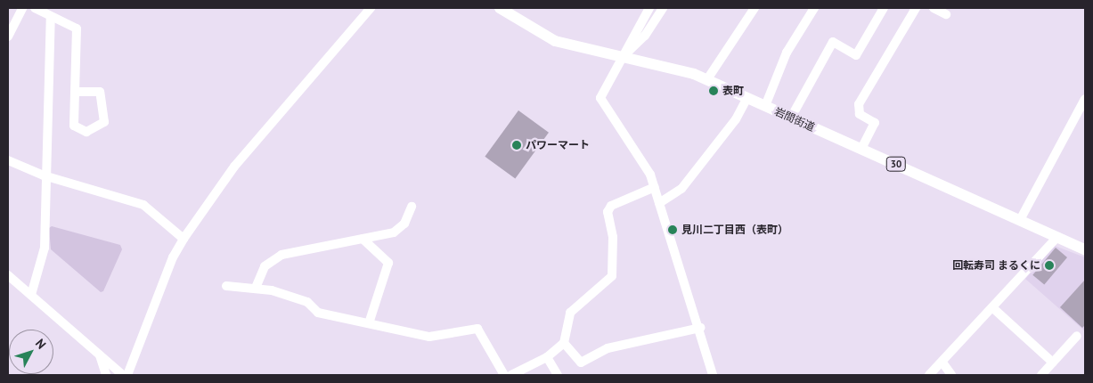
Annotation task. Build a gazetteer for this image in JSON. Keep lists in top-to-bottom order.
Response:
{
  "streets": {
    "main road": ["岩間街道", "30"]
  },
  "places": [
    "表町",
    "パワーマート",
    "見川二丁目西（表町）",
    "回転寿司 まるくに"
  ],
  "north": "top right"
}
